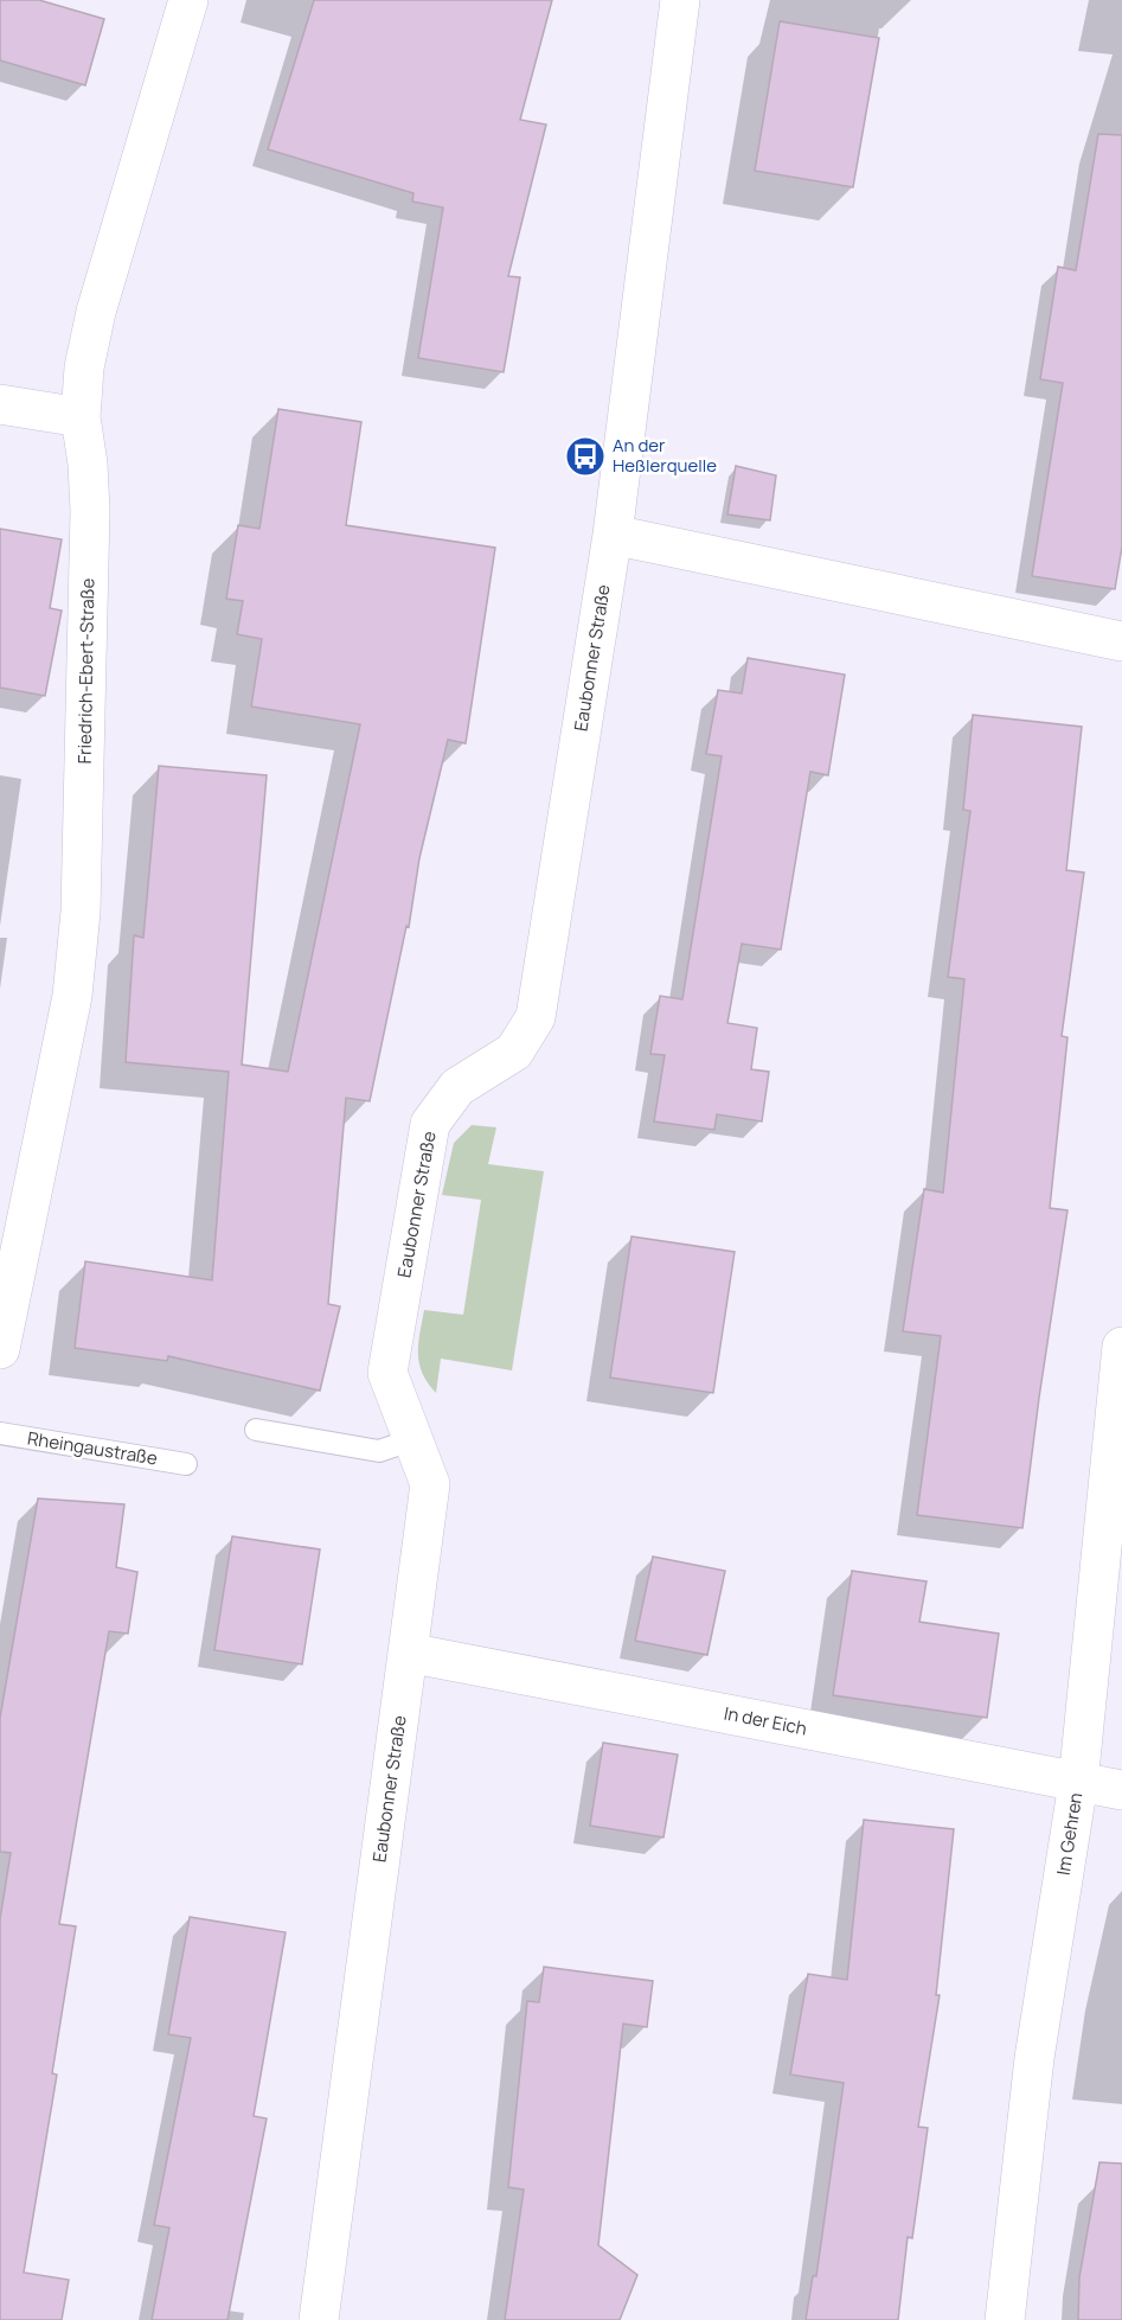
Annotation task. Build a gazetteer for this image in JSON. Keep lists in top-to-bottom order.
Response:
{
  "streets": {
    "street": [
      "Eaubonner Straße",
      "Friedrich-Ebert-Straße",
      "In der Eich",
      "Im Gehren"
    ],
    "lane": ["Rheingaustraße"]
  },
  "crossings": [
    ["Eaubonner Straße", "In der Eich"],
    ["In der Eich", "Im Gehren"]
  ],
  "places": {
    "bus stop": ["An der Heßlerquelle"]
  }
}
